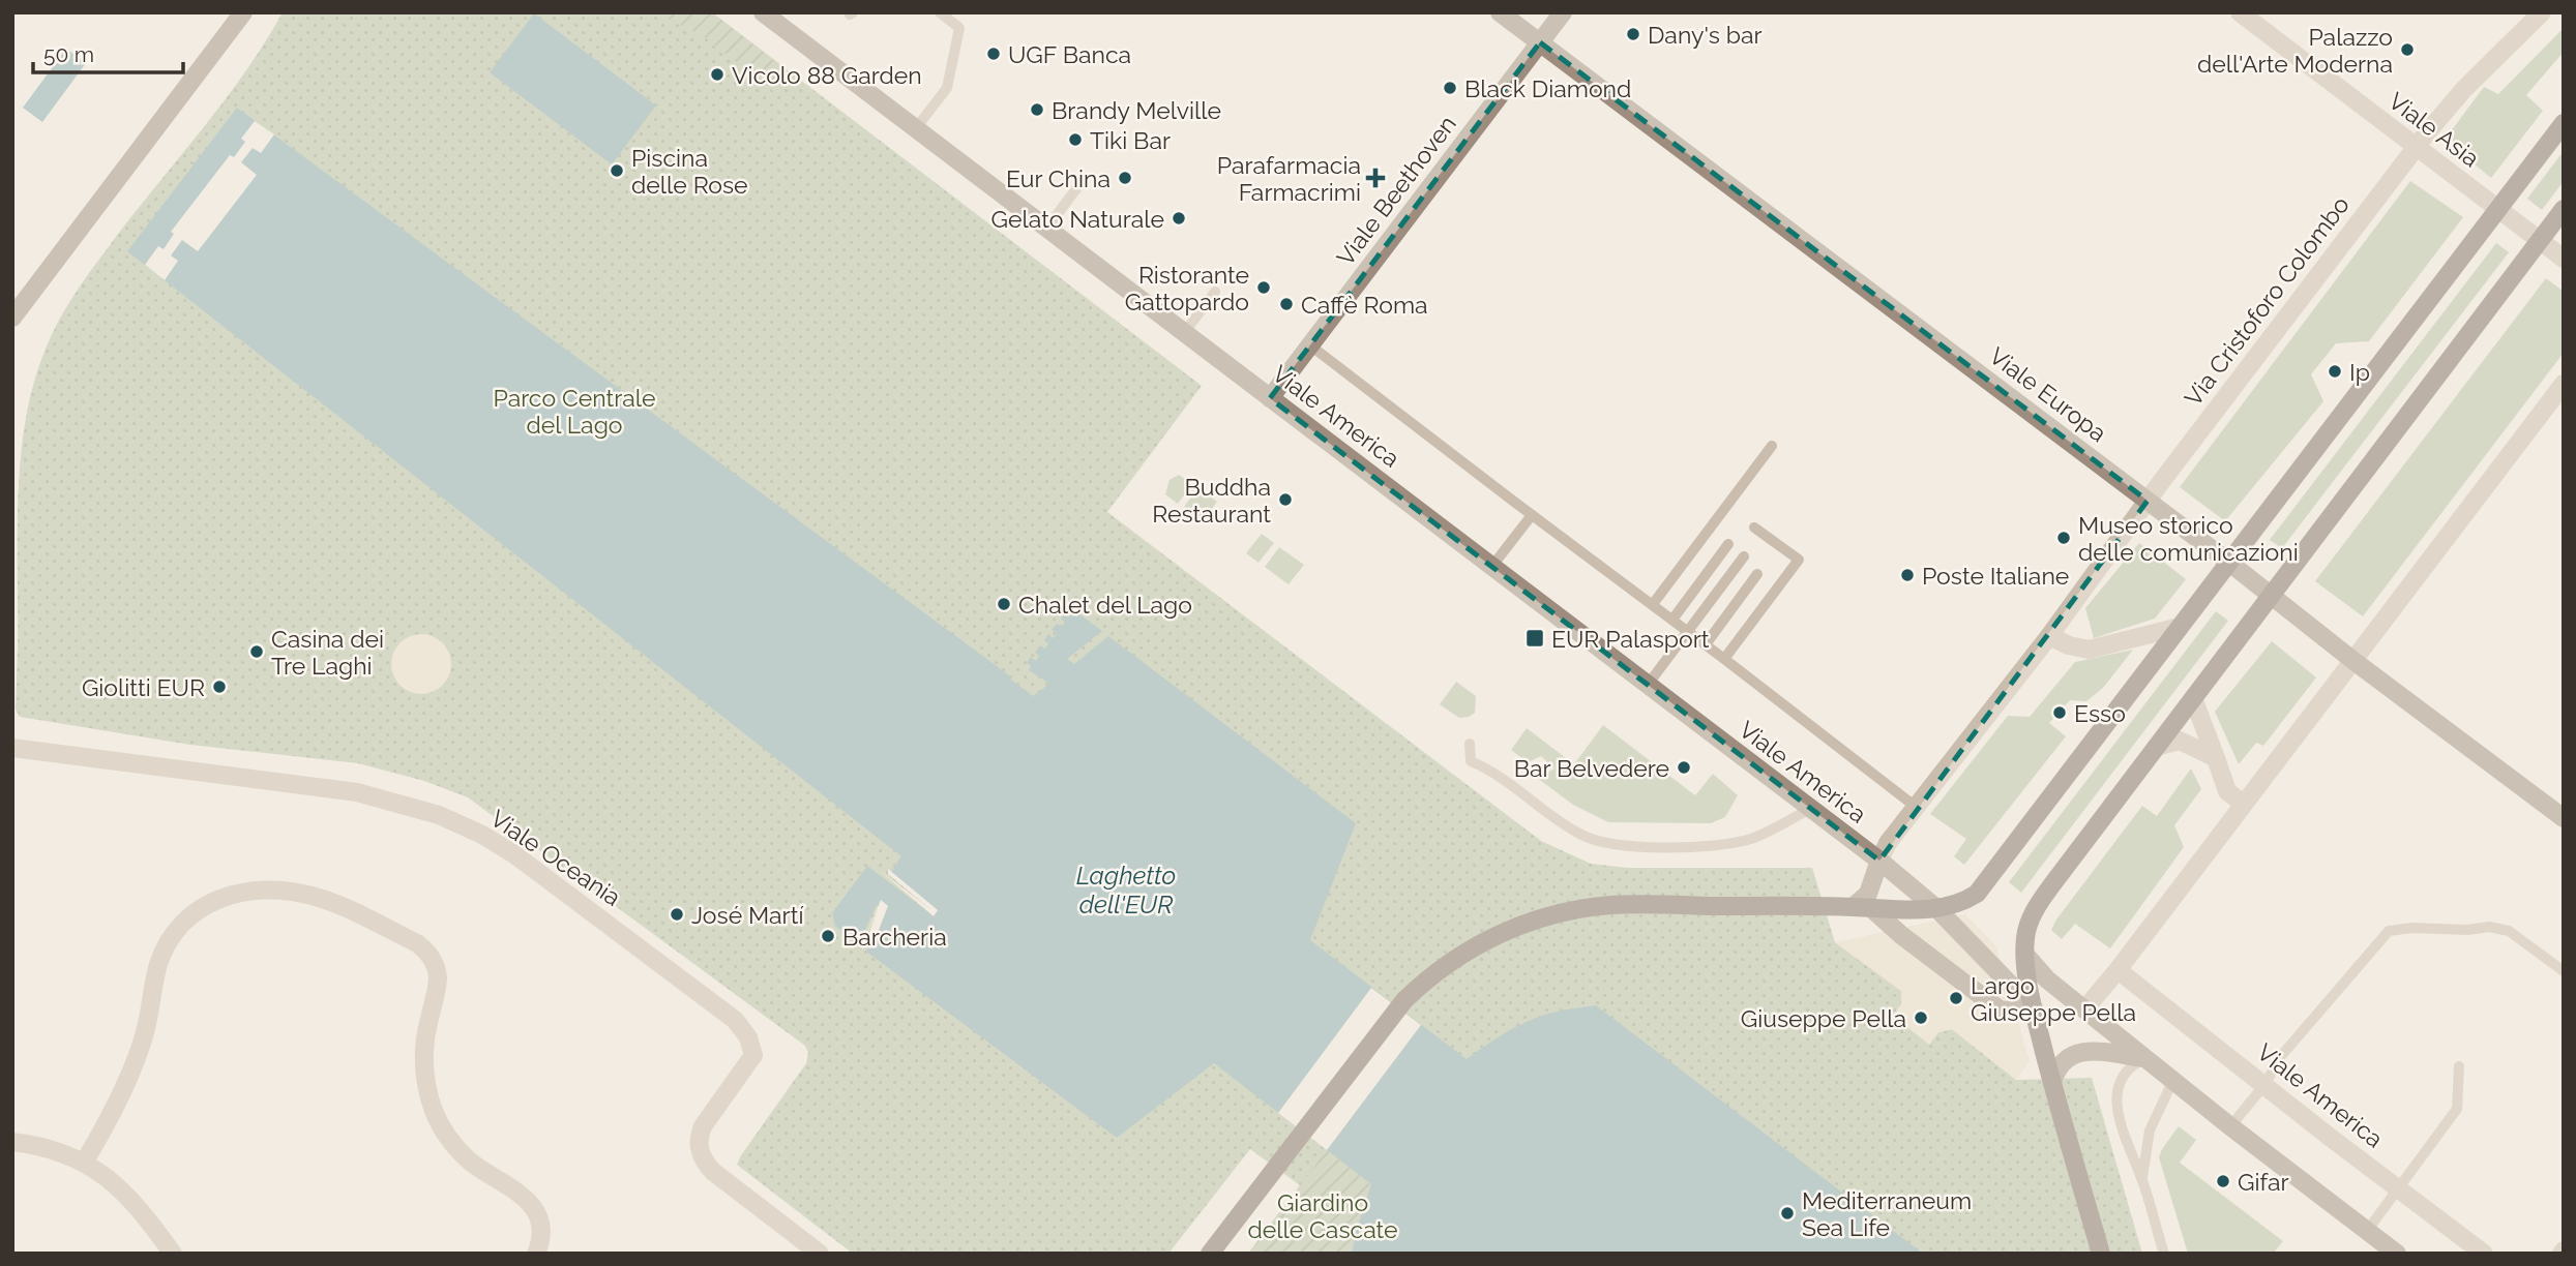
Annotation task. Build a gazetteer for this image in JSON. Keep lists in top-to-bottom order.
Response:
{
  "streets": {
    "street": [
      "Viale Asia",
      "Viale Beethoven",
      "Via Cristoforo Colombo",
      "Viale Europa",
      "Viale America",
      "Viale Oceania"
    ]
  },
  "crossings": [
    ["Viale Asia", "Via Cristoforo Colombo"],
    ["Viale Beethoven", "Viale Europa"],
    ["Viale Beethoven", "Viale America"],
    ["Via Cristoforo Colombo", "Viale Europa"],
    ["Via Cristoforo Colombo", "Viale America"]
  ],
  "water": ["Laghetto dell'EUR"],
  "parks": ["Parco Centrale del Lago", "Giardino delle Cascate"],
  "places": {
    "other": [
      "Dany's bar",
      "Palazzo dell'Arte Moderna",
      "UGF Banca",
      "Vicolo 88 Garden",
      "Black Diamond",
      "Brandy Melville",
      "Tiki Bar",
      "Piscina delle Rose",
      "Eur China",
      "Gelato Naturale",
      "Ristorante Gattopardo",
      "Caffè Roma",
      "Ip",
      "Buddha Restaurant",
      "Museo storico delle comunicazioni",
      "Poste Italiane",
      "Chalet del Lago",
      "Casina dei Tre Laghi",
      "Giolitti EUR",
      "Esso",
      "Bar Belvedere",
      "José Martí",
      "Barcheria",
      "Largo Giuseppe Pella",
      "Giuseppe Pella",
      "Gifar",
      "Mediterraneum Sea Life"
    ],
    "health": ["Parafarmacia Farmacrimi"],
    "transit": ["EUR Palasport"]
  },
  "scale_bar": "50 m"
}
